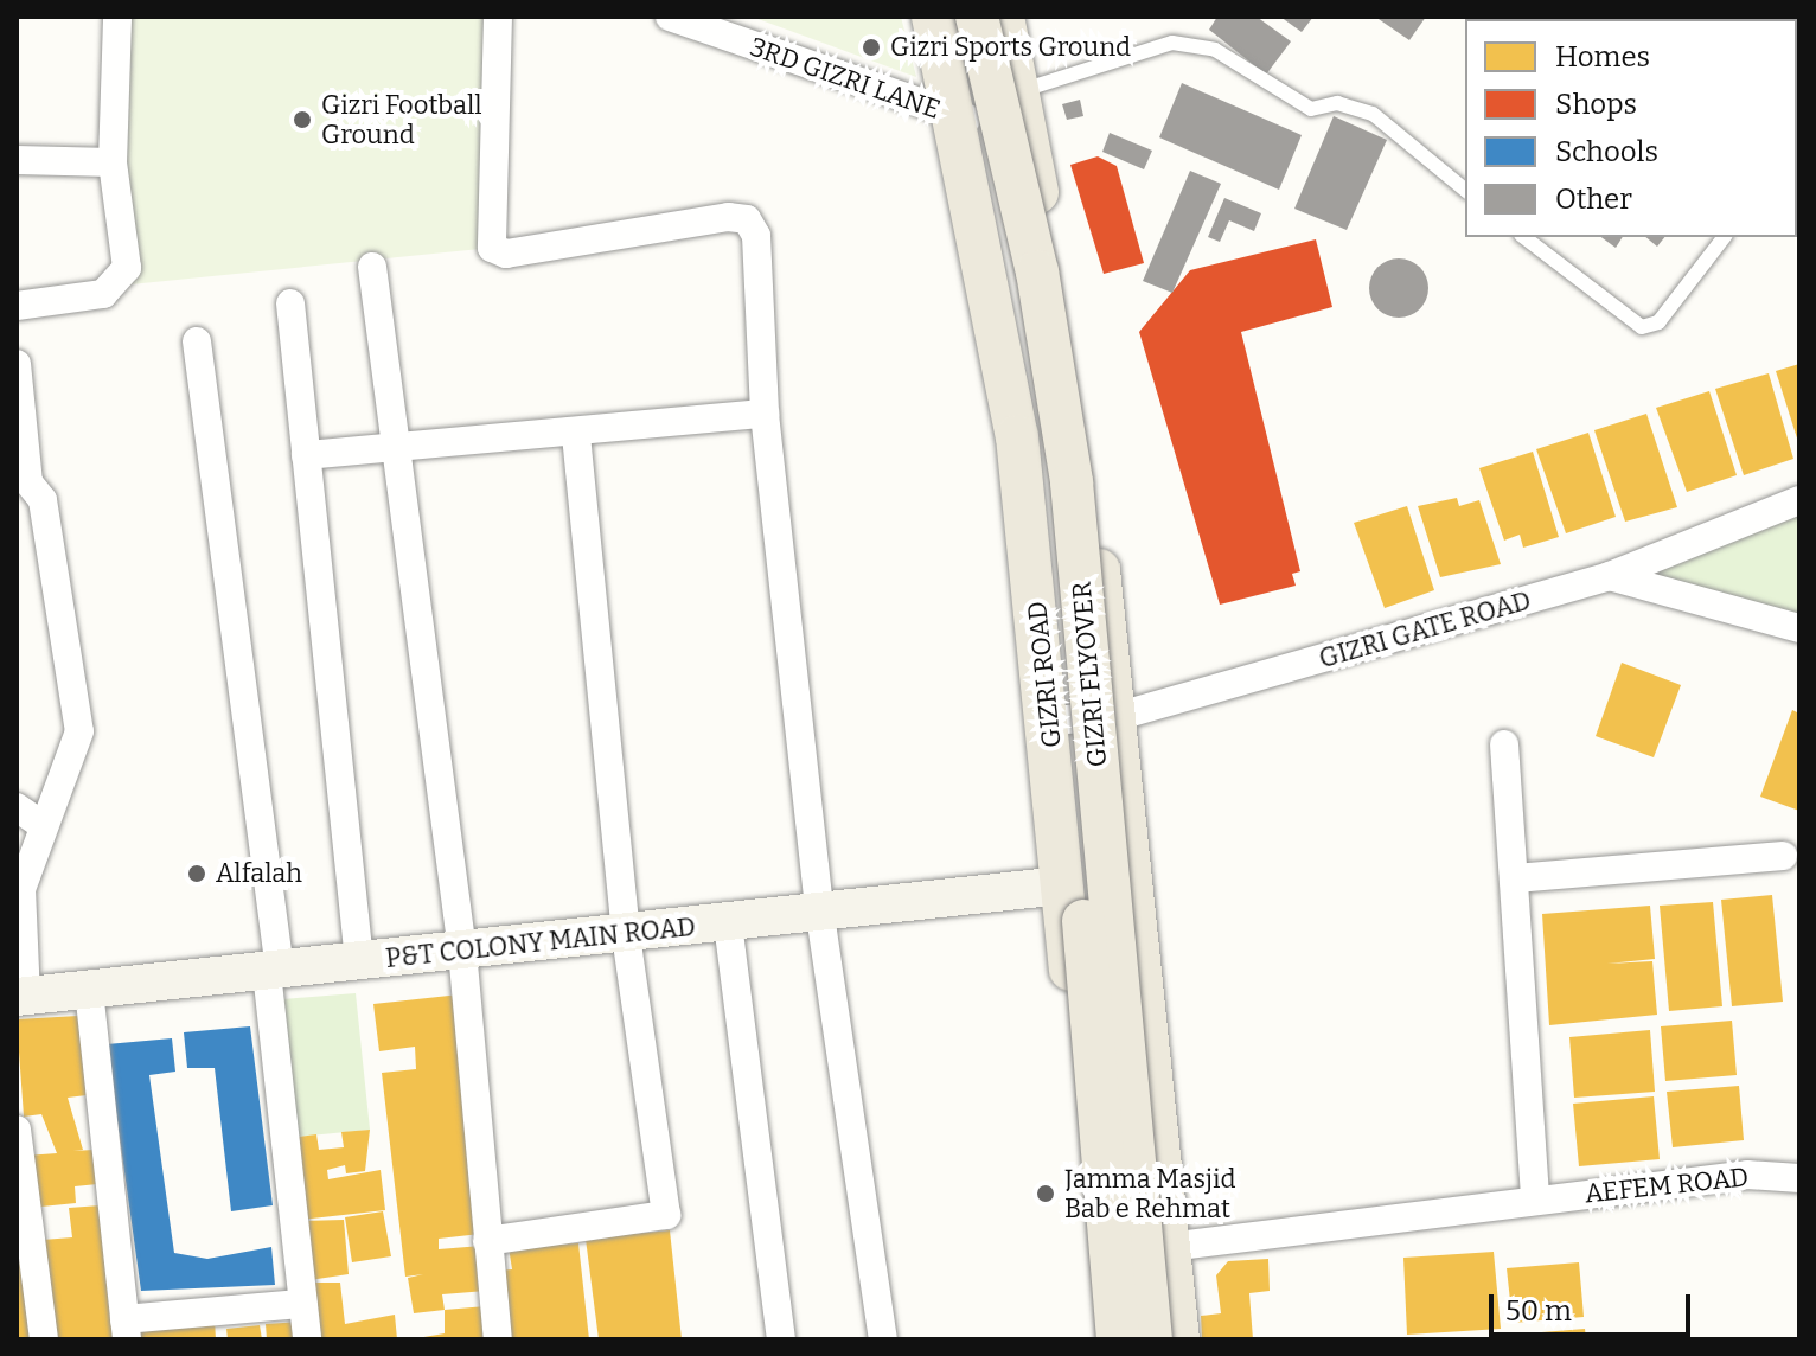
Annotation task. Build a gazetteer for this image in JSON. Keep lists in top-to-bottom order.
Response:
{
  "streets": {
    "main road": ["GIZRI ROAD", "GIZRI FLYOVER"],
    "street": [
      "3RD GIZRI LANE",
      "GIZRI GATE ROAD",
      "P&T COLONY MAIN ROAD",
      "AEFEM ROAD"
    ]
  },
  "crossings": [
    ["3RD GIZRI LANE", "GIZRI ROAD"],
    ["GIZRI GATE ROAD", "GIZRI ROAD"],
    ["GIZRI ROAD", "P&T COLONY MAIN ROAD"]
  ],
  "places": [
    "Gizri Sports Ground",
    "Gizri Football Ground",
    "Alfalah",
    "Jamma Masjid Bab e Rehmat"
  ],
  "legend": [
    "Homes",
    "Shops",
    "Schools",
    "Other"
  ],
  "scale_bar": "50 m"
}
